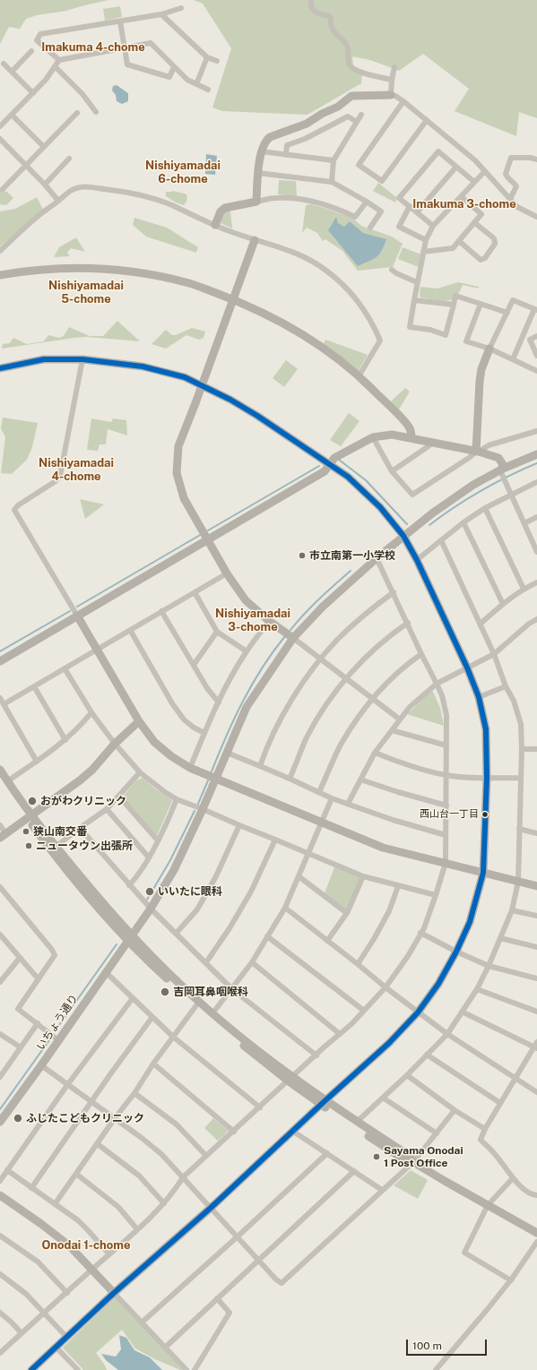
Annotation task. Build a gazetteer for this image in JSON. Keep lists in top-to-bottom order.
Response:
{
  "streets": {
    "street": ["いちょう通り"]
  },
  "districts": [
    "Imakuma 4-chome",
    "Nishiyamadai 6-chome",
    "Imakuma 3-chome",
    "Nishiyamadai 5-chome",
    "Nishiyamadai 4-chome",
    "Nishiyamadai 3-chome",
    "Onodai 1-chome"
  ],
  "places": [
    "市立南第一小学校",
    "おがわクリニック",
    "西山台一丁目",
    "狭山南交番",
    "ニュータウン出張所",
    "いいたに眼科",
    "吉岡耳鼻咽喉科",
    "ふじたこどもクリニック",
    "Sayama Onodai 1 Post Office"
  ],
  "scale_bar": "100 m"
}
